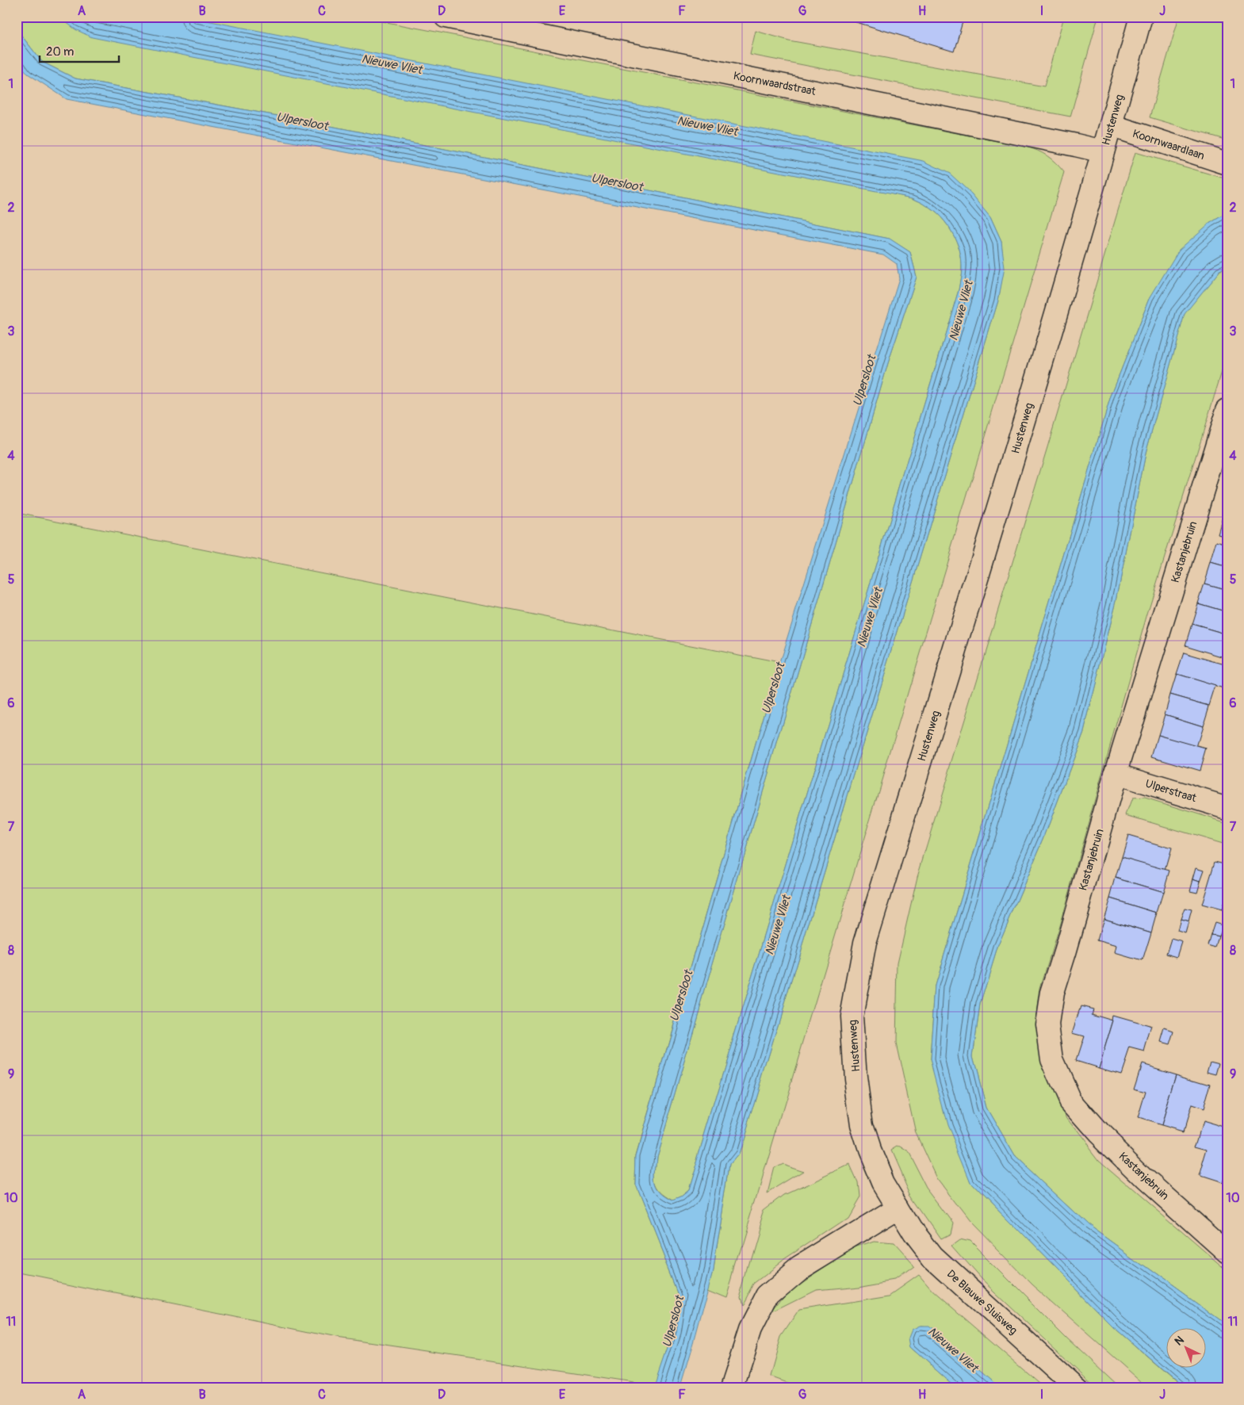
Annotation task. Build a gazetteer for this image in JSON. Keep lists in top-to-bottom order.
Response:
{
  "streets": {
    "street": [
      "Koornwaardstraat",
      "Hustenweg",
      "Koornwaardlaan",
      "Kastanjebruin",
      "Ulperstraat",
      "De Blauwe Sluisweg"
    ]
  },
  "crossings": [
    ["Koornwaardstraat", "Hustenweg"],
    ["Hustenweg", "Koornwaardlaan"],
    ["Hustenweg", "De Blauwe Sluisweg"],
    ["Kastanjebruin", "Ulperstraat"]
  ],
  "water": ["Nieuwe Vliet", "Ulpersloot"],
  "scale_bar": "20 m",
  "north": "top left",
  "grid": {
    "columns": [
      "A",
      "B",
      "C",
      "D",
      "E",
      "F",
      "G",
      "H",
      "I",
      "J"
    ],
    "rows": [
      "1",
      "2",
      "3",
      "4",
      "5",
      "6",
      "7",
      "8",
      "9",
      "10",
      "11"
    ]
  }
}
